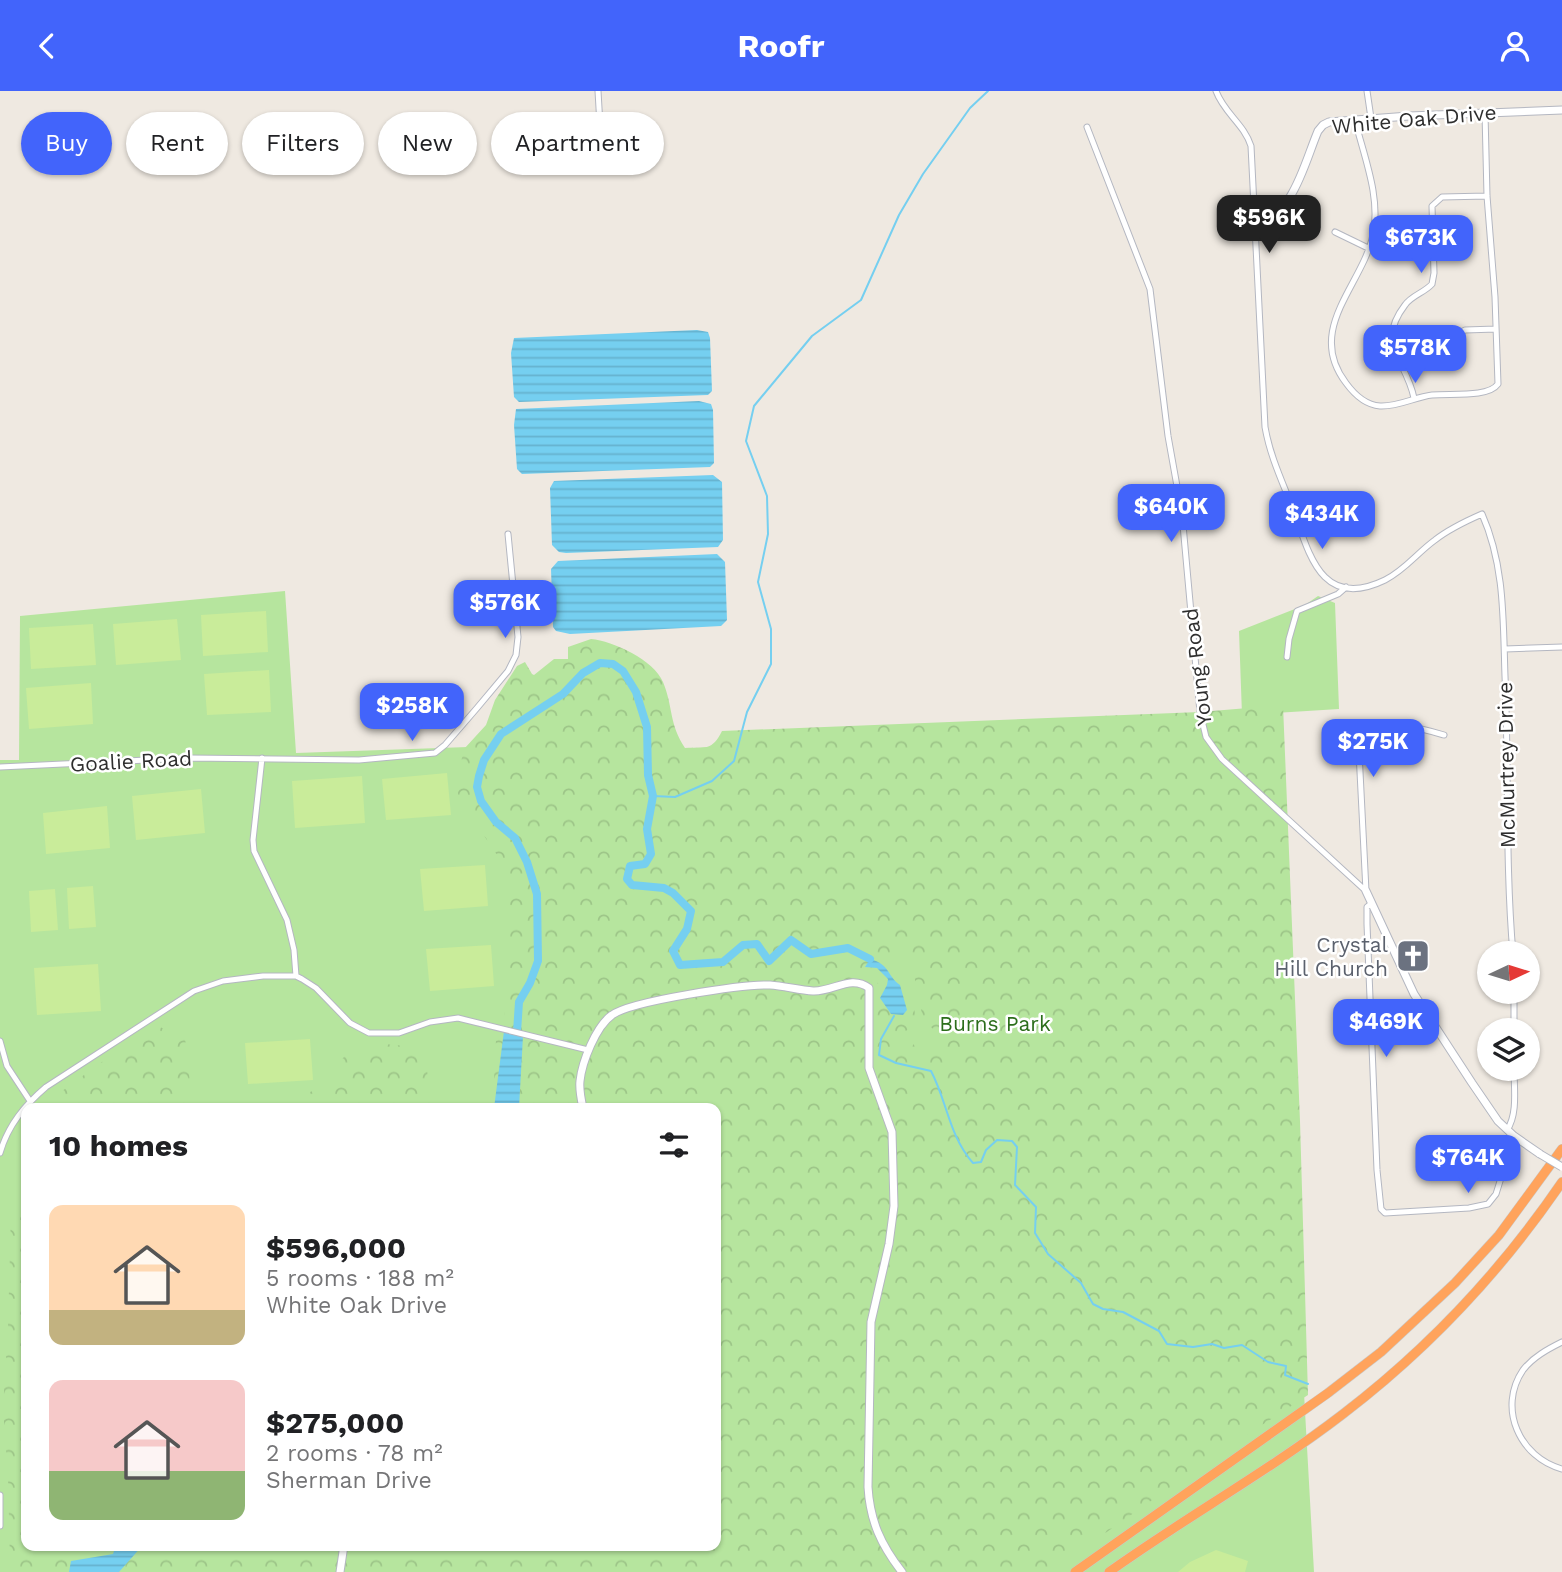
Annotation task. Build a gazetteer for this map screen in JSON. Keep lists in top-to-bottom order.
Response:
{
  "streets": {
    "street": [
      "White Oak Drive",
      "Young Road",
      "Goalie Road",
      "McMurtrey Drive"
    ]
  },
  "parks": ["Burns Park"],
  "places": {
    "church": ["Crystal Hill Church"]
  },
  "north": "right",
  "page": {
    "header": "Roofr",
    "chip": [
      "Buy",
      "Rent",
      "Filters",
      "New",
      "Apartment"
    ],
    "price": [
      "$596K",
      "$673K",
      "$578K",
      "$640K",
      "$434K",
      "$576K",
      "$258K",
      "$275K",
      "$469K",
      "$764K"
    ],
    "heading": "10 homes",
    "list": [
      {
        "name": "$596,000",
        "note": "5 rooms · 188 m² · White Oak Drive"
      },
      {
        "name": "$275,000",
        "note": "2 rooms · 78 m² · Sherman Drive"
      }
    ]
  }
}
